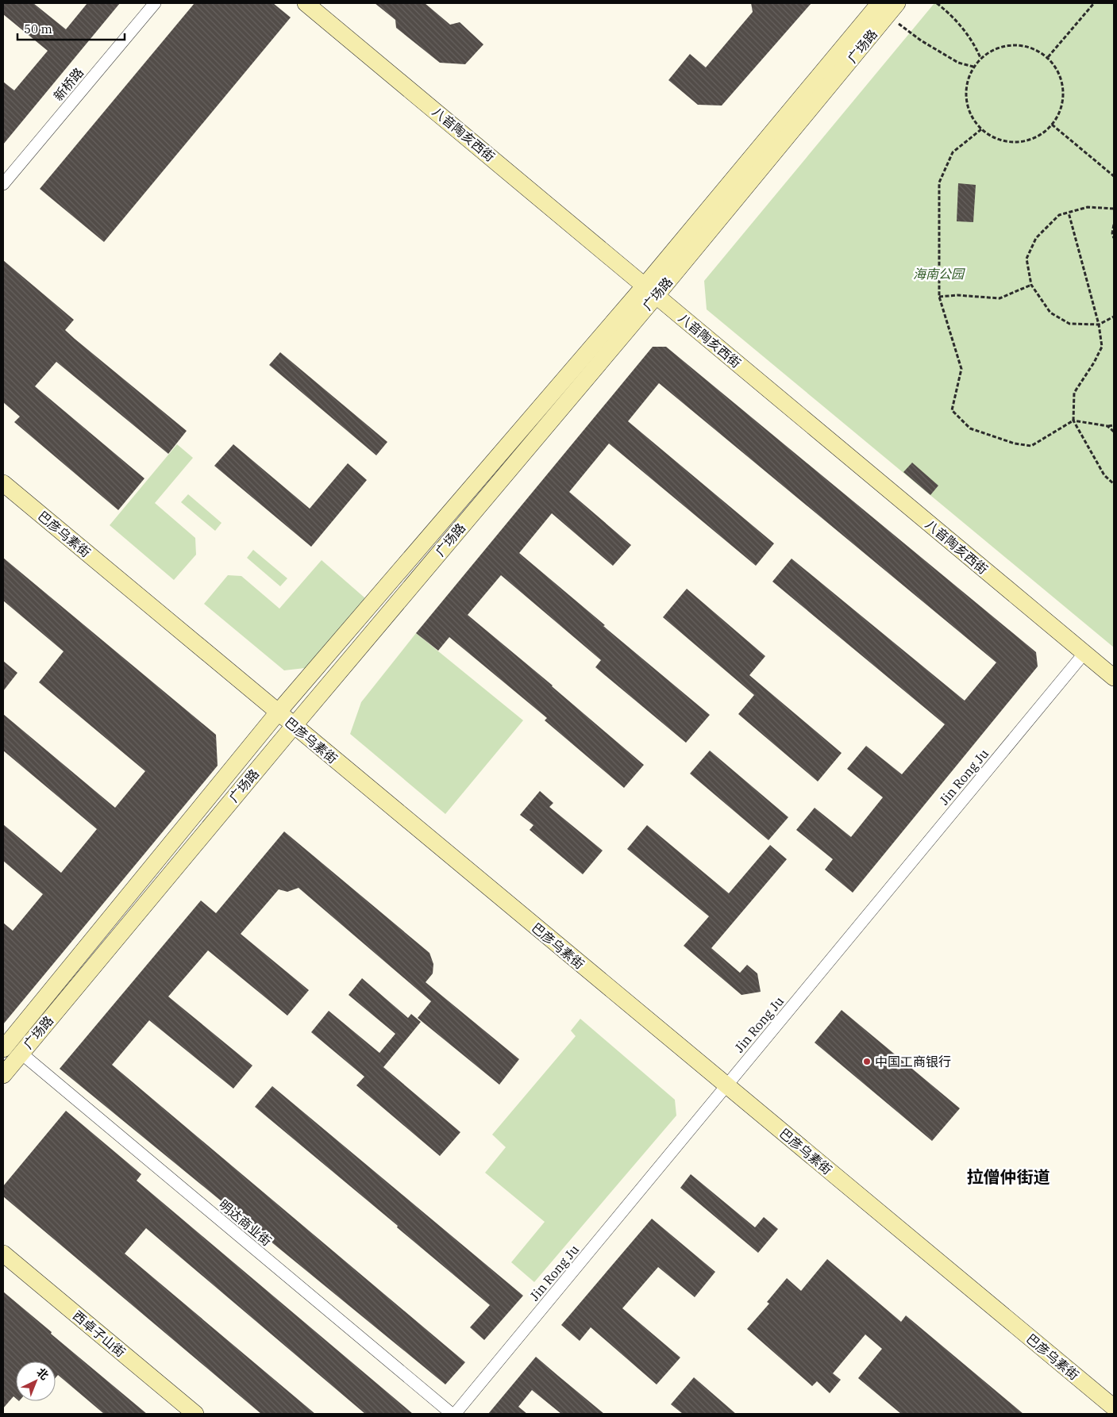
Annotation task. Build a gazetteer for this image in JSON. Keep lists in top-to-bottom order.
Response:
{
  "streets": {
    "street": [
      "广场路",
      "新桥路",
      "八音陶亥西街",
      "巴彦乌素街",
      "Jin Rong Ju",
      "明达商业街",
      "西卓子山街"
    ]
  },
  "crossings": [
    ["广场路", "八音陶亥西街"],
    ["广场路", "巴彦乌素街"],
    ["广场路", "明达商业街"],
    ["八音陶亥西街", "Jin Rong Ju"],
    ["巴彦乌素街", "Jin Rong Ju"],
    ["Jin Rong Ju", "明达商业街"]
  ],
  "districts": ["拉僧仲街道"],
  "parks": ["海南公园"],
  "places": ["中国工商银行"],
  "scale_bar": "50 m",
  "north": "top right"
}
